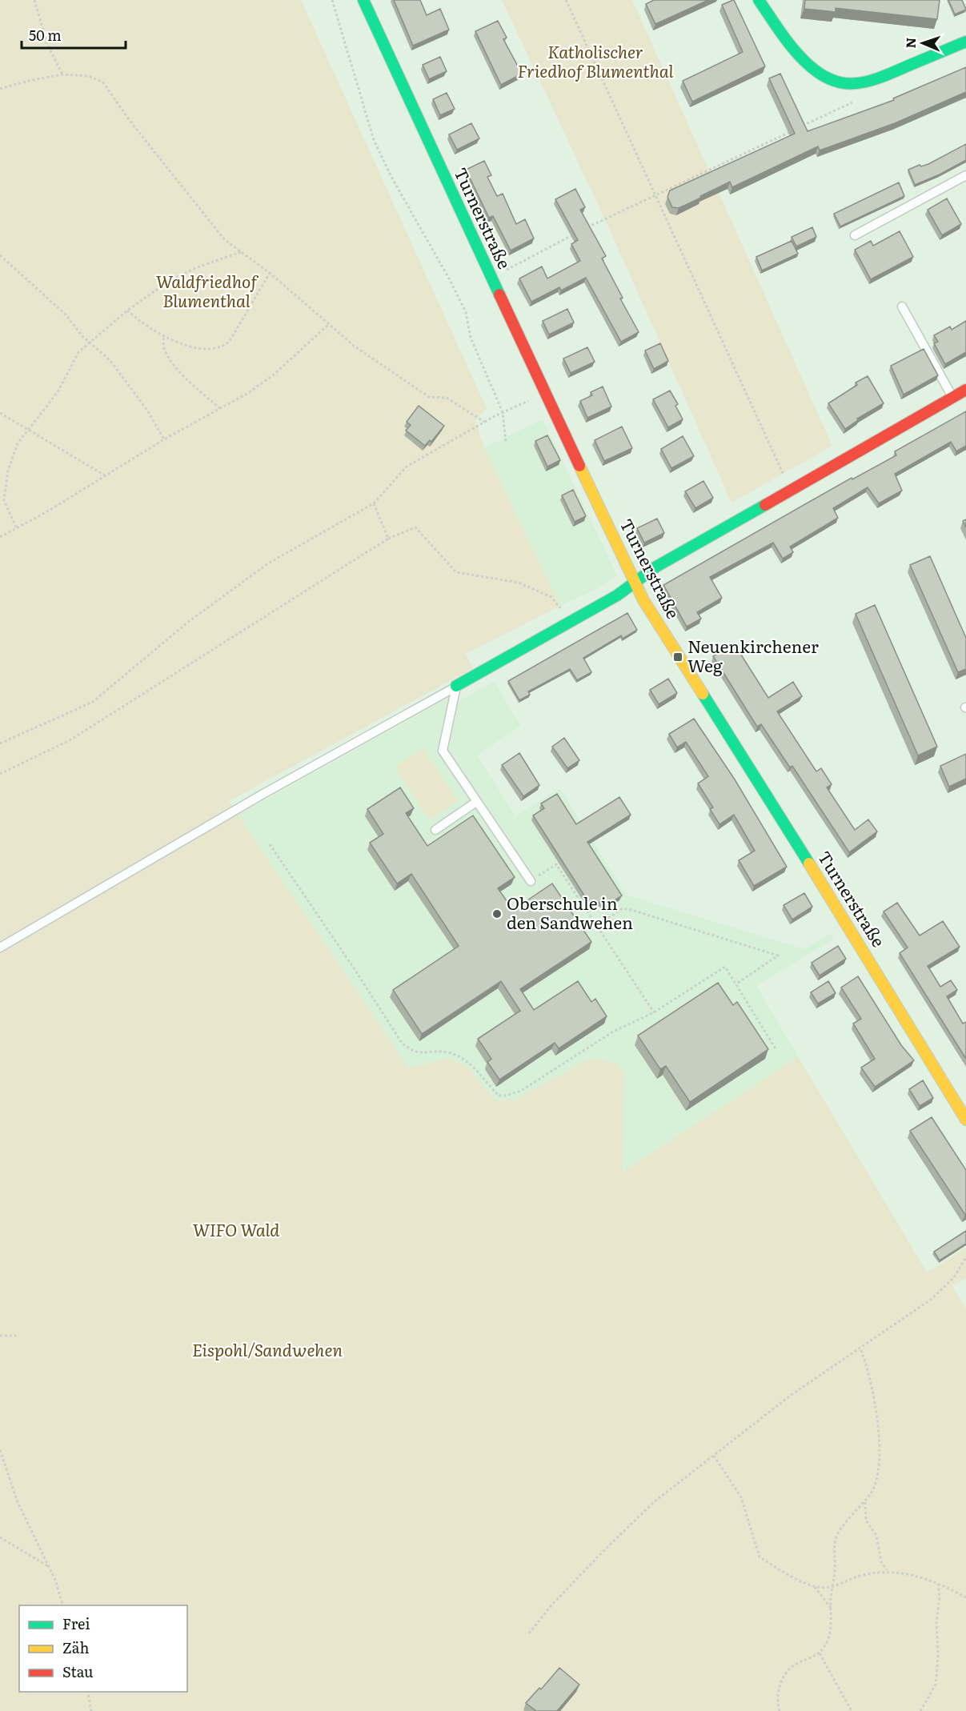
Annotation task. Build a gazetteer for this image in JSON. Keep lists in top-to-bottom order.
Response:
{
  "streets": {
    "street": ["Turnerstraße"]
  },
  "parks": [
    "Katholischer Friedhof Blumenthal",
    "Waldfriedhof Blumenthal",
    "WIFO Wald",
    "Eispohl/Sandwehen"
  ],
  "places": {
    "transit": ["Neuenkirchener Weg"],
    "other": ["Oberschule in den Sandwehen"]
  },
  "legend": ["Frei", "Zäh", "Stau"],
  "scale_bar": "50 m",
  "north": "left"
}
